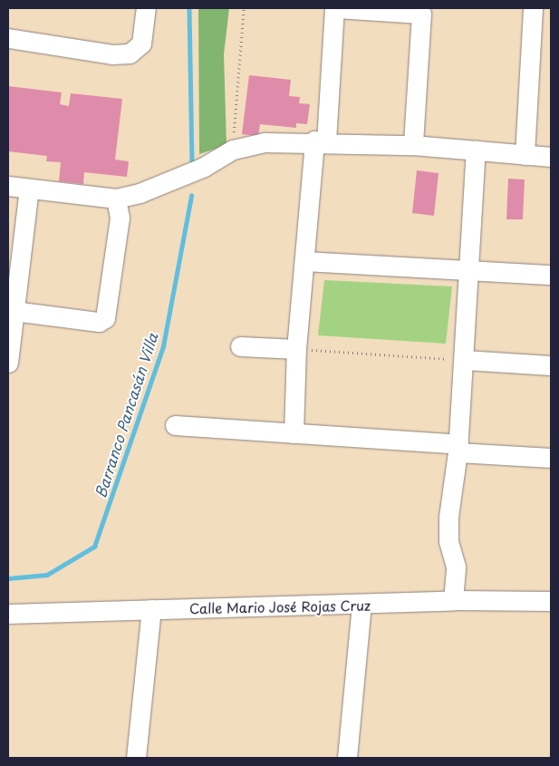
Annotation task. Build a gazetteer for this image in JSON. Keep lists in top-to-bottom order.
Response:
{
  "streets": {
    "street": ["Calle Mario José Rojas Cruz"]
  },
  "water": ["Barranco Pancasán Villa"]
}
